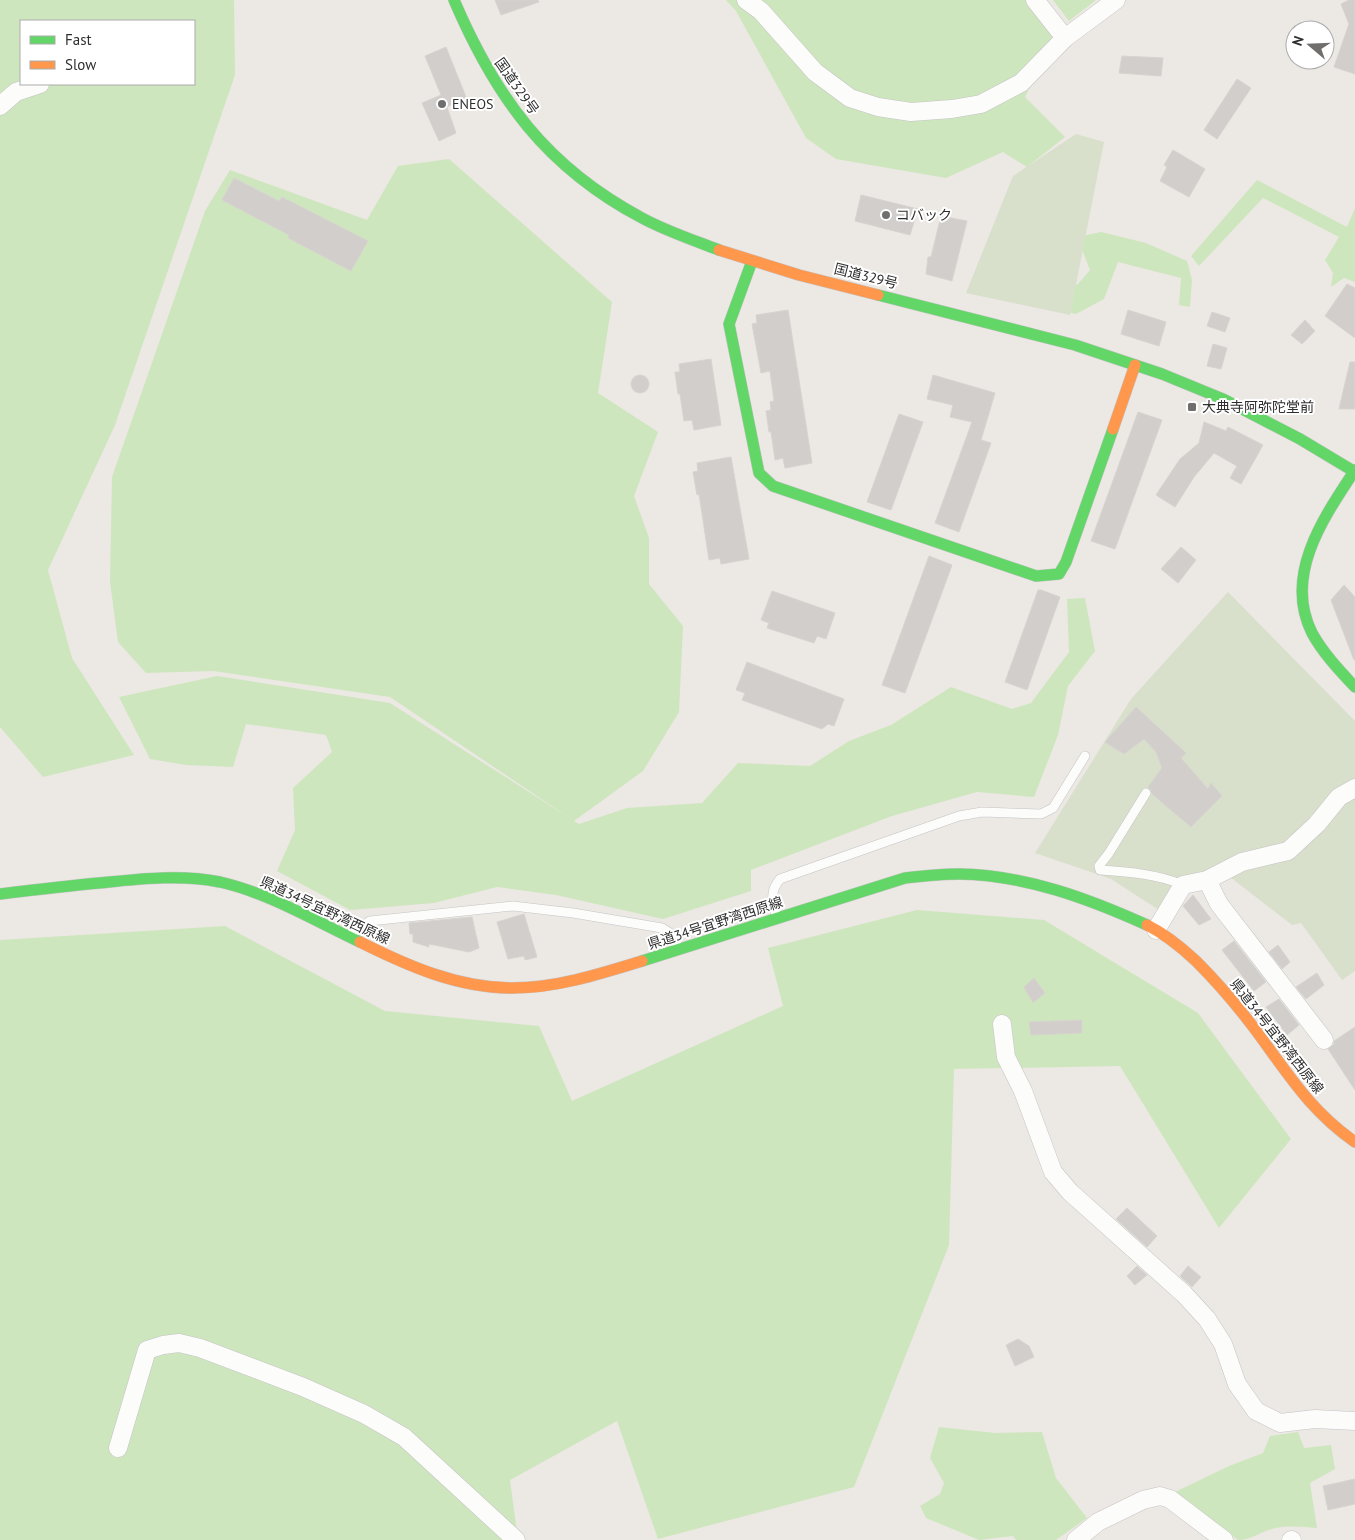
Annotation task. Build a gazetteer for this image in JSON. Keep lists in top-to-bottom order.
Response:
{
  "streets": {
    "main road": ["国道329号", "県道34号宜野湾西原線"]
  },
  "places": {
    "other": ["ENEOS", "コバック"],
    "transit": ["大典寺阿弥陀堂前"]
  },
  "legend": ["Fast", "Slow"],
  "north": "left"
}
